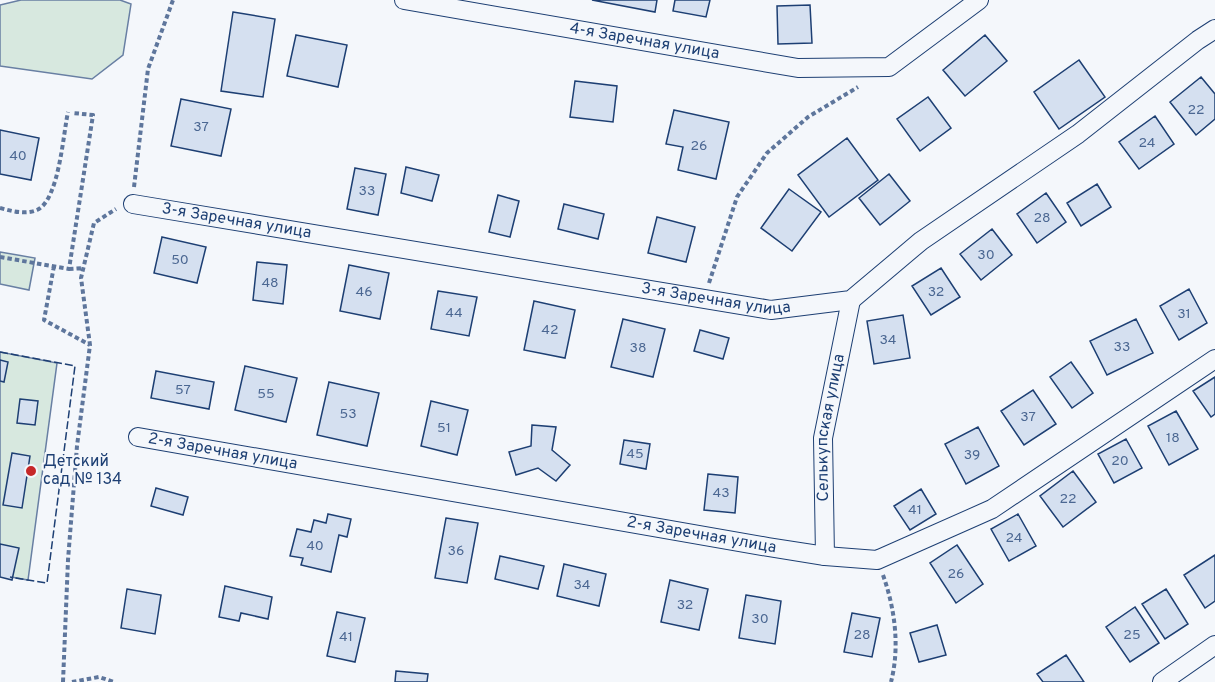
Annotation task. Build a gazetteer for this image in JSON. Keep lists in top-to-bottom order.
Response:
{
  "streets": {
    "street": [
      "4-я Заречная улица",
      "3-я Заречная улица",
      "Селькупская улица",
      "2-я Заречная улица"
    ]
  },
  "crossings": [
    ["3-я Заречная улица", "Селькупская улица"],
    ["Селькупская улица", "2-я Заречная улица"]
  ],
  "places": ["Детский сад № 134"],
  "house_numbers": [
    "22",
    "37",
    "24",
    "26",
    "40",
    "33",
    "28",
    "30",
    "50",
    "48",
    "46",
    "32",
    "44",
    "31",
    "42",
    "34",
    "33",
    "38",
    "57",
    "55",
    "53",
    "37",
    "51",
    "18",
    "45",
    "39",
    "20",
    "43",
    "22",
    "41",
    "24",
    "40",
    "36",
    "26",
    "34",
    "32",
    "30",
    "28",
    "25",
    "41"
  ]
}
